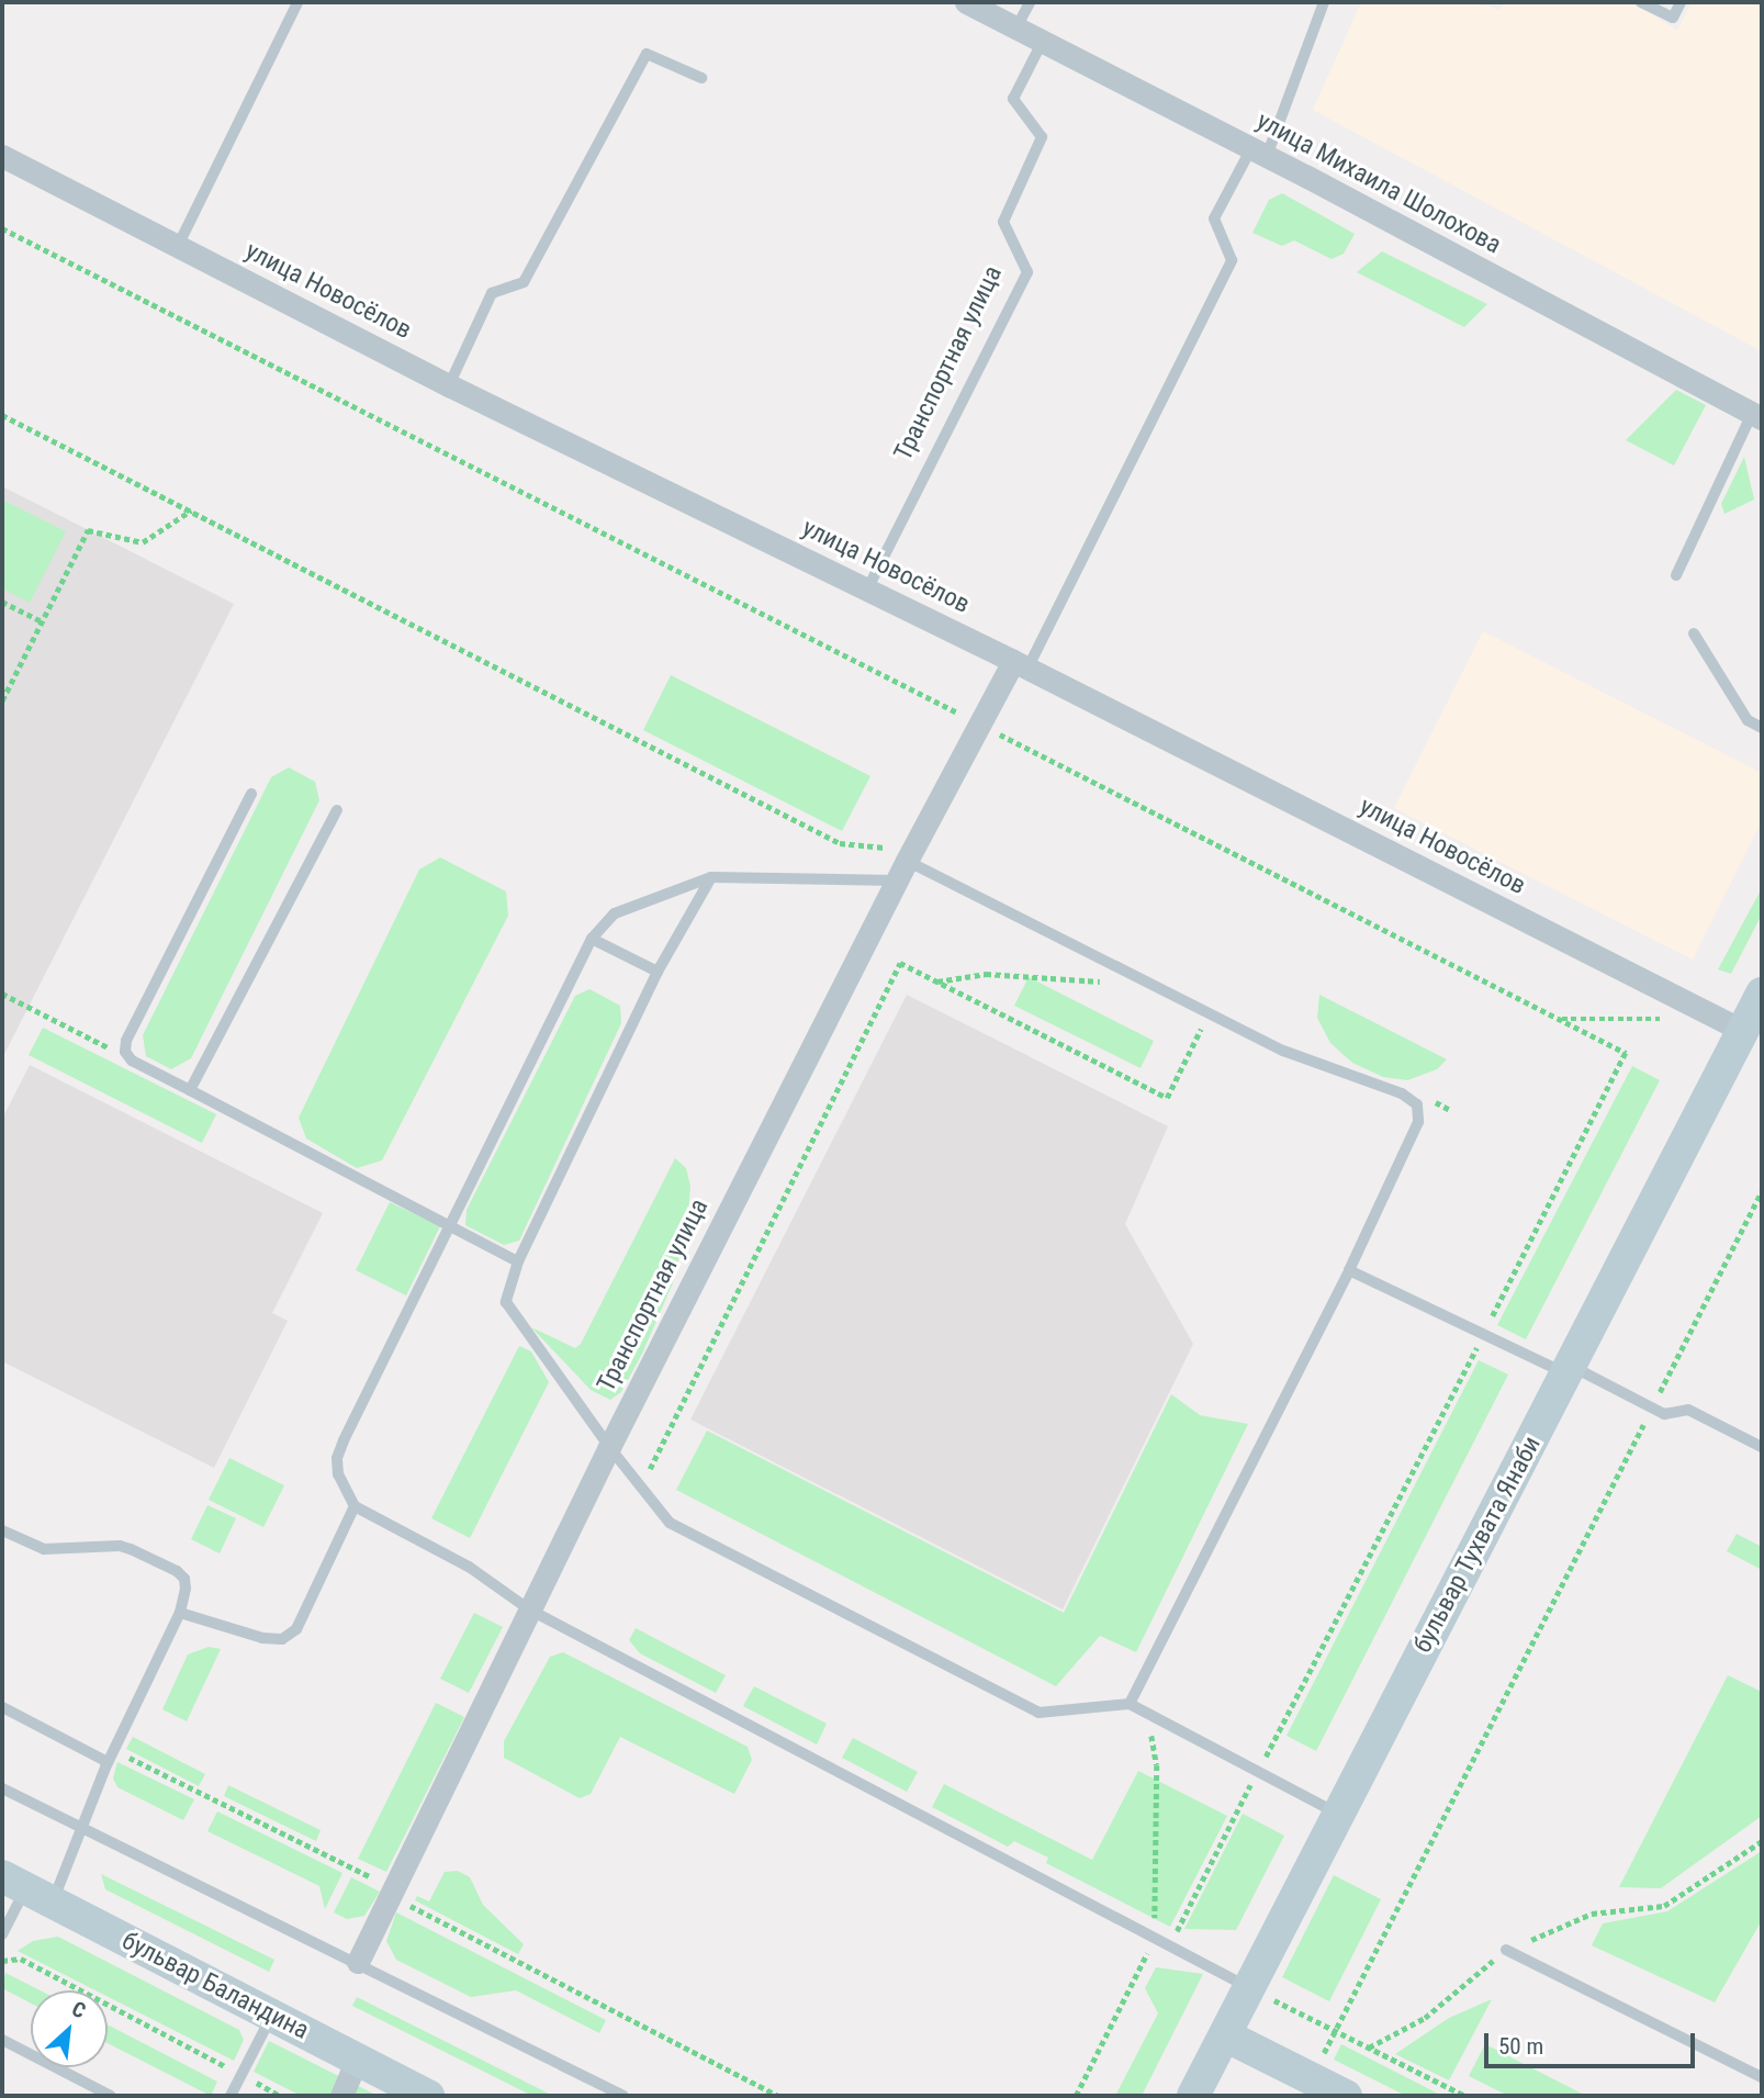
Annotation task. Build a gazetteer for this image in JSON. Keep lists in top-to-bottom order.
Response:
{
  "streets": {
    "main road": ["бульвар Тухвата Янаби", "бульвар Баландина"],
    "street": ["улица Михаила Шолохова", "улица Новосёлов", "Транспортная улица"]
  },
  "crossings": [
    ["улица Михаила Шолохова", "Транспортная улица"],
    ["улица Новосёлов", "Транспортная улица"],
    ["улица Новосёлов", "бульвар Тухвата Янаби"]
  ],
  "scale_bar": "50 m",
  "north": "top right"
}
